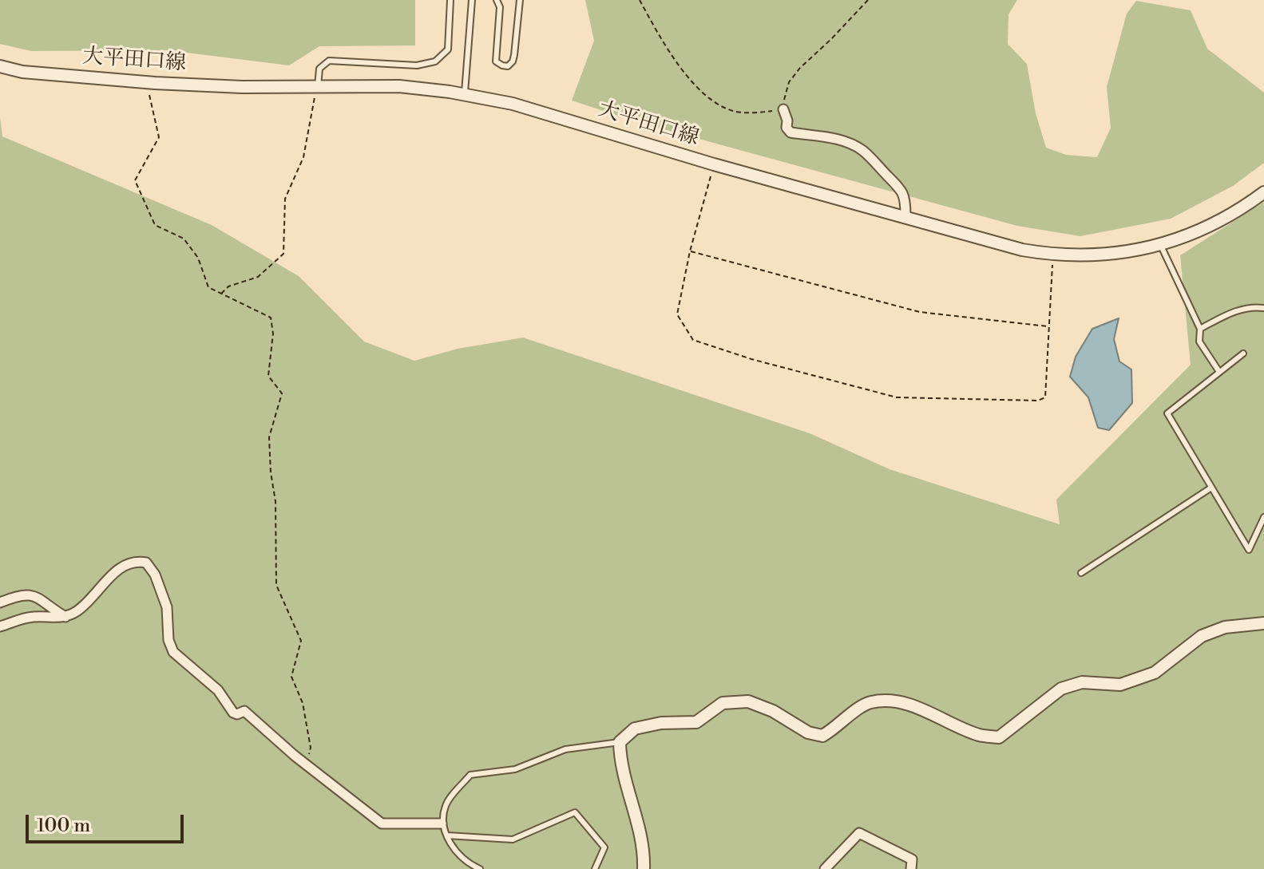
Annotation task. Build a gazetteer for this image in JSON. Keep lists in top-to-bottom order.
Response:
{
  "streets": {
    "street": ["大平田口線"]
  },
  "scale_bar": "100 m"
}
